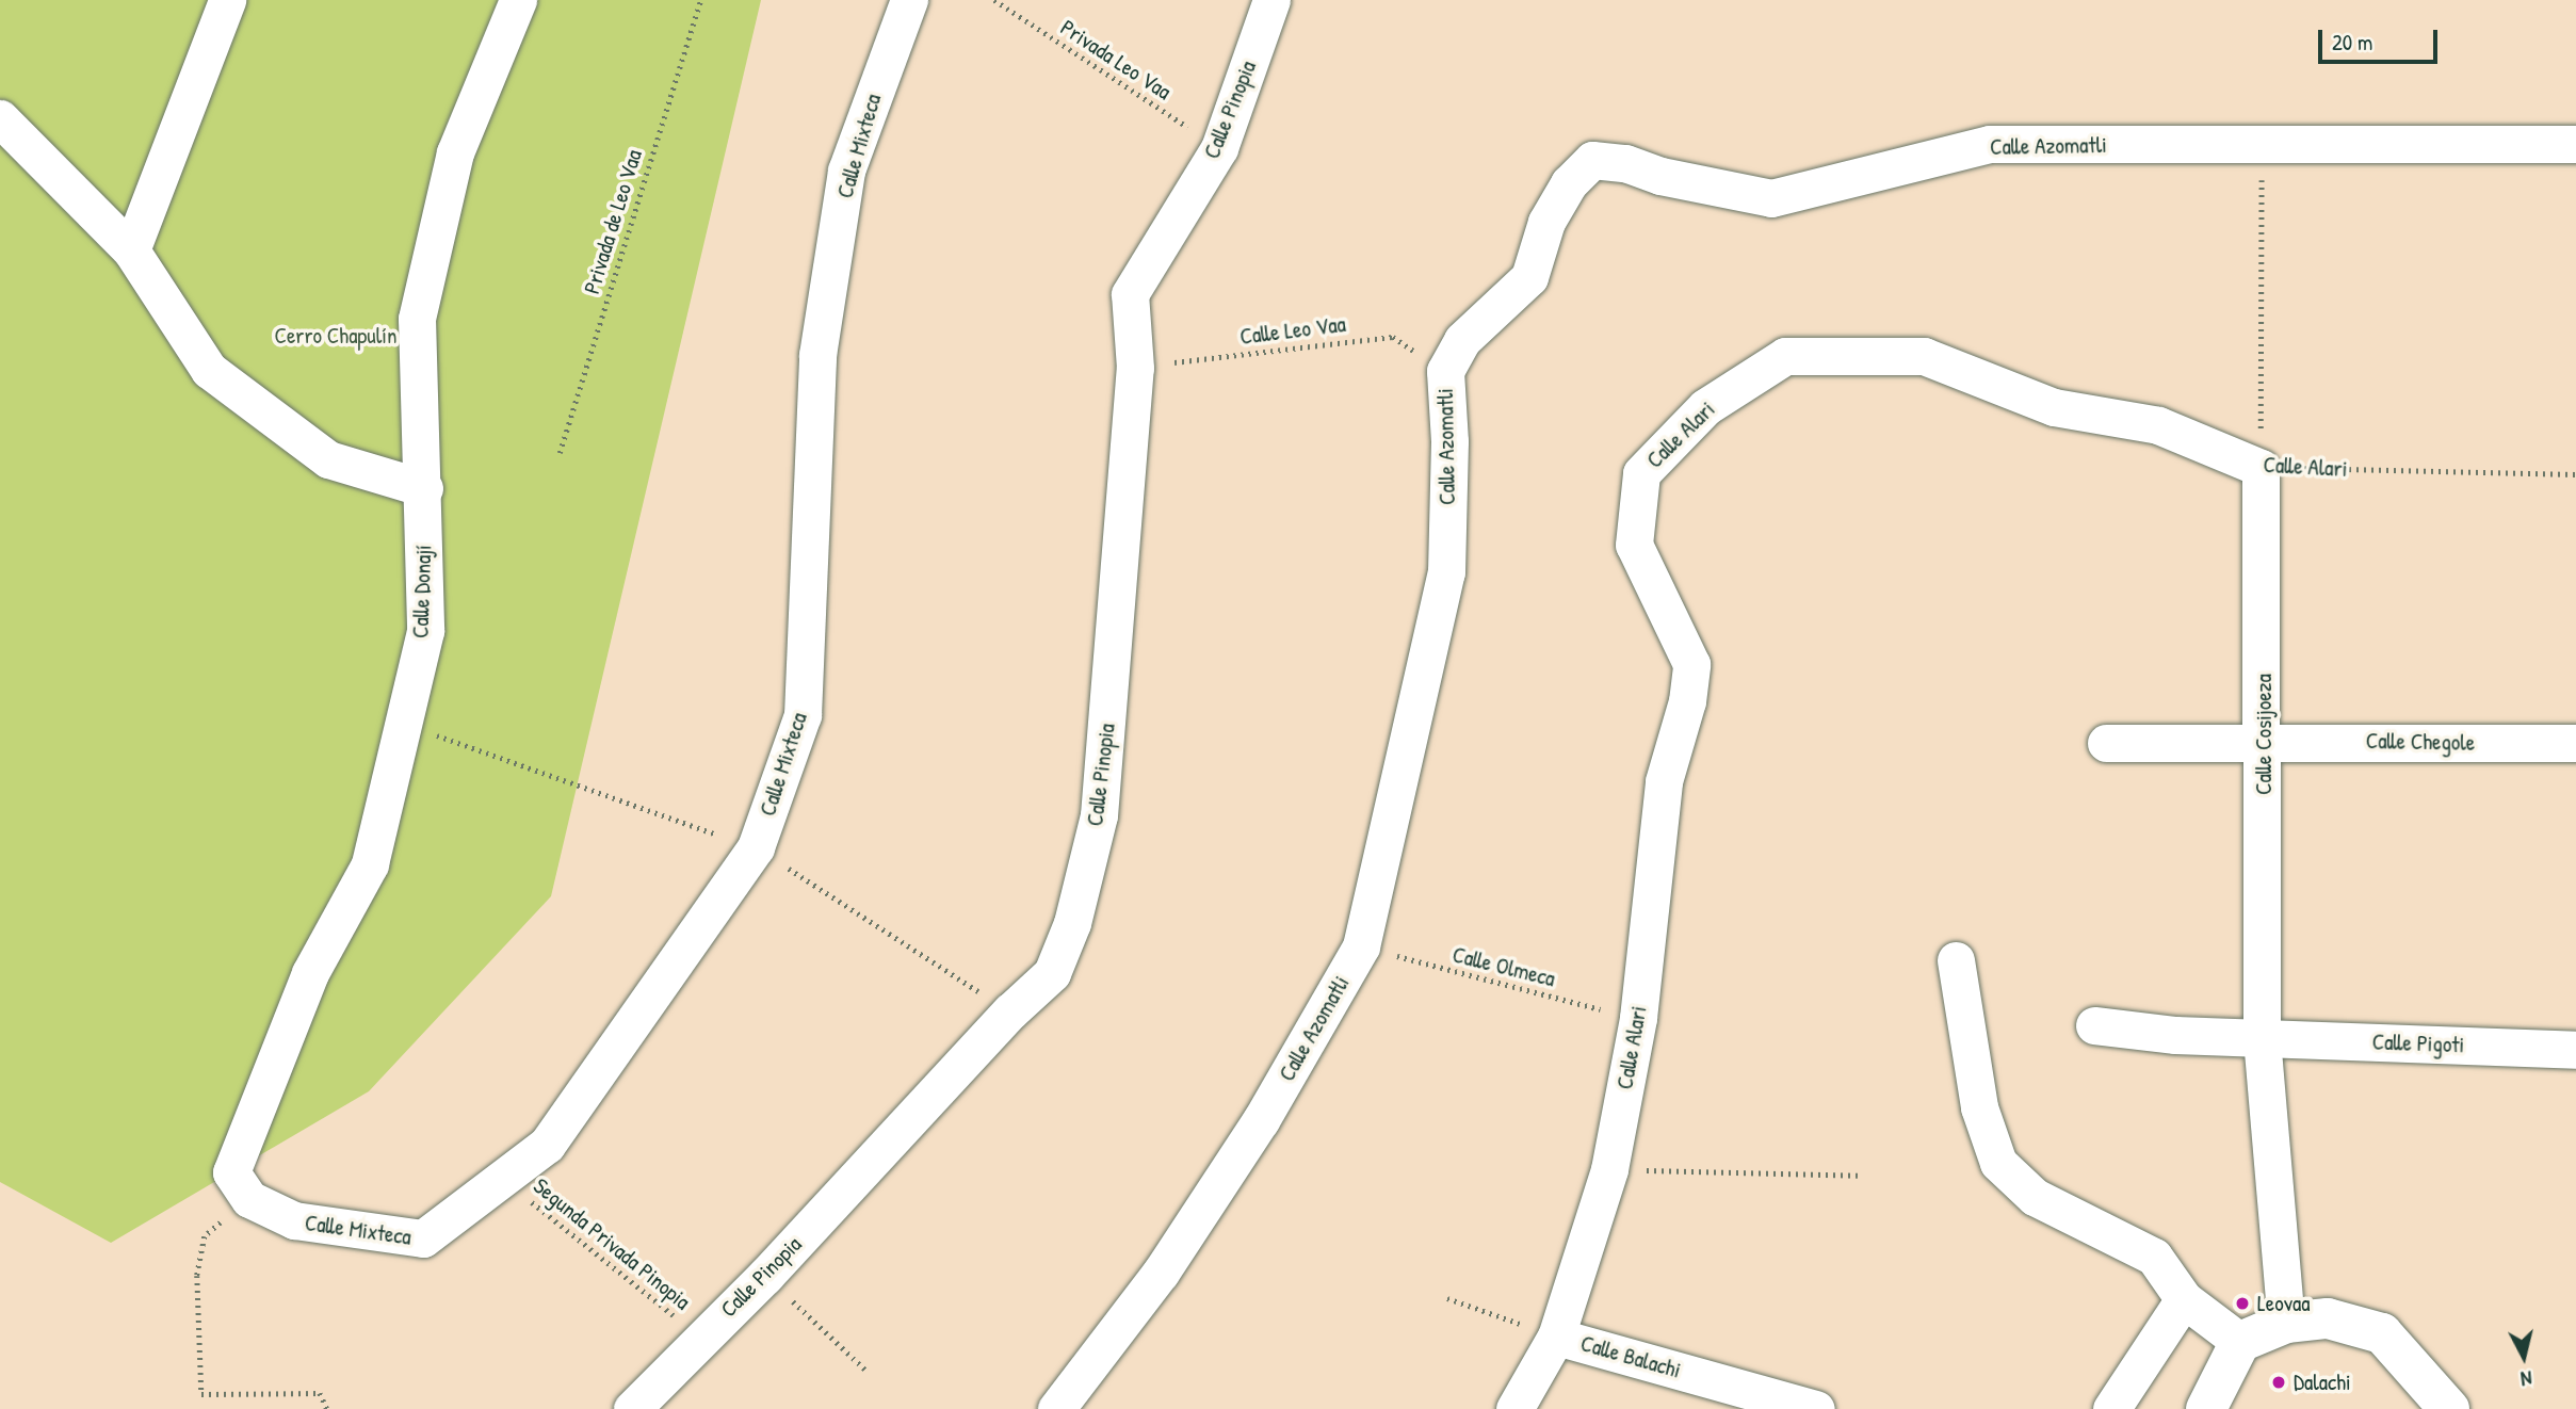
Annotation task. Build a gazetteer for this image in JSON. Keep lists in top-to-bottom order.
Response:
{
  "streets": {
    "street": [
      "Calle Pinopia",
      "Calle Mixteca",
      "Calle Azomatli",
      "Calle Alari",
      "Calle Donají",
      "Calle Cosijoeza",
      "Calle Chegole",
      "Calle Pigoti",
      "Calle Balachi"
    ],
    "path": [
      "Privada Leo Vaa",
      "Privada de Leo Vaa",
      "Calle Leo Vaa",
      "Calle Olmeca",
      "Segunda Privada Pinopia"
    ]
  },
  "crossings": [
    ["Privada Leo Vaa", "Calle Pinopia"],
    ["Calle Pinopia", "Calle Leo Vaa"],
    ["Calle Pinopia", "Segunda Privada Pinopia"],
    ["Calle Mixteca", "Calle Donají"],
    ["Calle Mixteca", "Segunda Privada Pinopia"],
    ["Calle Azomatli", "Calle Leo Vaa"],
    ["Calle Azomatli", "Calle Olmeca"],
    ["Calle Alari", "Calle Cosijoeza"],
    ["Calle Alari", "Calle Olmeca"],
    ["Calle Alari", "Calle Balachi"],
    ["Calle Cosijoeza", "Calle Chegole"],
    ["Calle Cosijoeza", "Calle Pigoti"]
  ],
  "parks": ["Cerro Chapulín"],
  "places": ["Leovaa", "Dalachi"],
  "scale_bar": "20 m",
  "north": "bottom"
}
